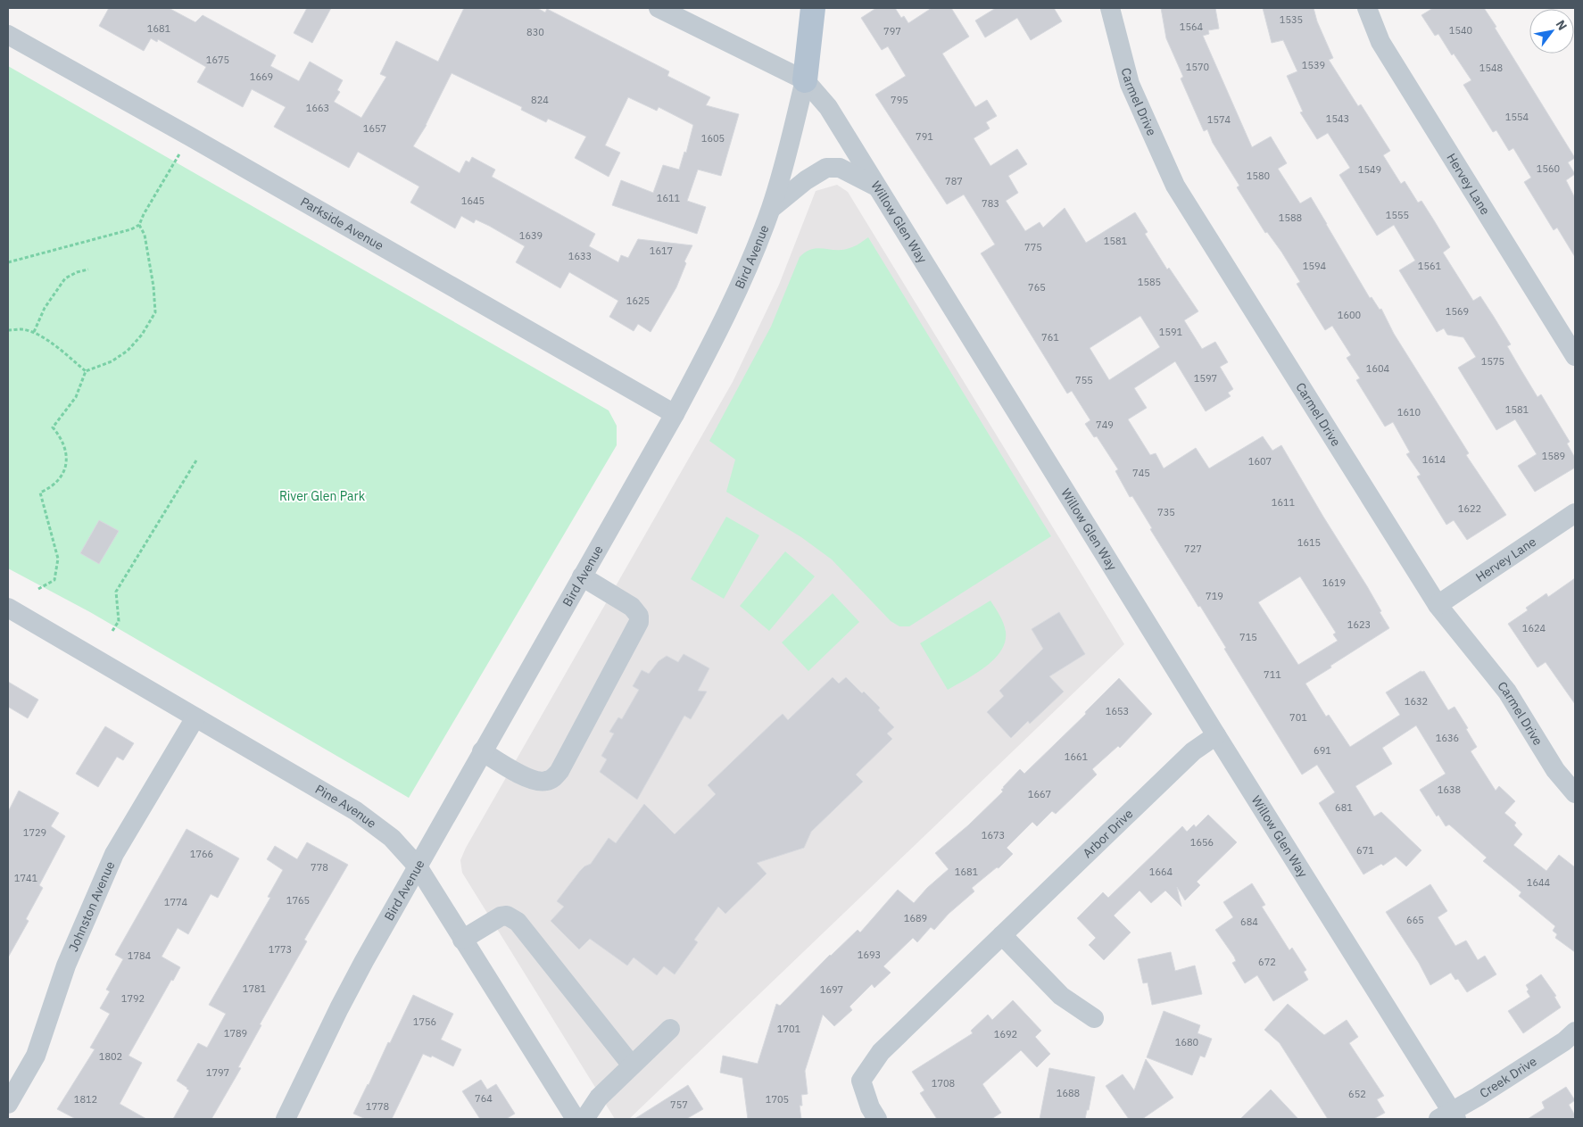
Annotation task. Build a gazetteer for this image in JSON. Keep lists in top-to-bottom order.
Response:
{
  "streets": {
    "main road": ["Bird Avenue"],
    "street": [
      "Carmel Drive",
      "Hervey Lane",
      "Willow Glen Way",
      "Parkside Avenue",
      "Pine Avenue",
      "Arbor Drive",
      "Johnston Avenue",
      "Creek Drive"
    ]
  },
  "crossings": [
    ["Carmel Drive", "Hervey Lane"],
    ["Willow Glen Way", "Bird Avenue"],
    ["Willow Glen Way", "Arbor Drive"],
    ["Willow Glen Way", "Creek Drive"],
    ["Parkside Avenue", "Bird Avenue"],
    ["Bird Avenue", "Pine Avenue"],
    ["Pine Avenue", "Johnston Avenue"]
  ],
  "parks": ["River Glen Park"],
  "house_numbers": [
    "1535",
    "1564",
    "1681",
    "1540",
    "797",
    "830",
    "1675",
    "1539",
    "1570",
    "1548",
    "1669",
    "824",
    "795",
    "1663",
    "1554",
    "1543",
    "1574",
    "1657",
    "791",
    "1605",
    "1560",
    "1549",
    "1580",
    "787",
    "1611",
    "1645",
    "783",
    "1555",
    "1588",
    "1639",
    "1581",
    "775",
    "1617",
    "1633",
    "1594",
    "1561",
    "1585",
    "765",
    "1625",
    "1569",
    "1600",
    "1591",
    "761",
    "1575",
    "1604",
    "1597",
    "755",
    "1581",
    "1610",
    "749",
    "1589",
    "1614",
    "1607",
    "745",
    "1611",
    "1622",
    "735",
    "1615",
    "727",
    "1619",
    "719",
    "1623",
    "1624",
    "715",
    "711",
    "1632",
    "1653",
    "701",
    "1636",
    "691",
    "1661",
    "1638",
    "1667",
    "681",
    "1729",
    "1673",
    "1656",
    "671",
    "1766",
    "778",
    "1681",
    "1664",
    "1741",
    "1644",
    "1765",
    "1774",
    "1689",
    "665",
    "684",
    "1773",
    "1693",
    "1784",
    "672",
    "1781",
    "1697",
    "1792",
    "1756",
    "1701",
    "1789",
    "1692",
    "1680",
    "1802",
    "1797",
    "1708",
    "1688",
    "652",
    "764",
    "1812",
    "1705",
    "757",
    "1778"
  ],
  "north": "top right"
}
